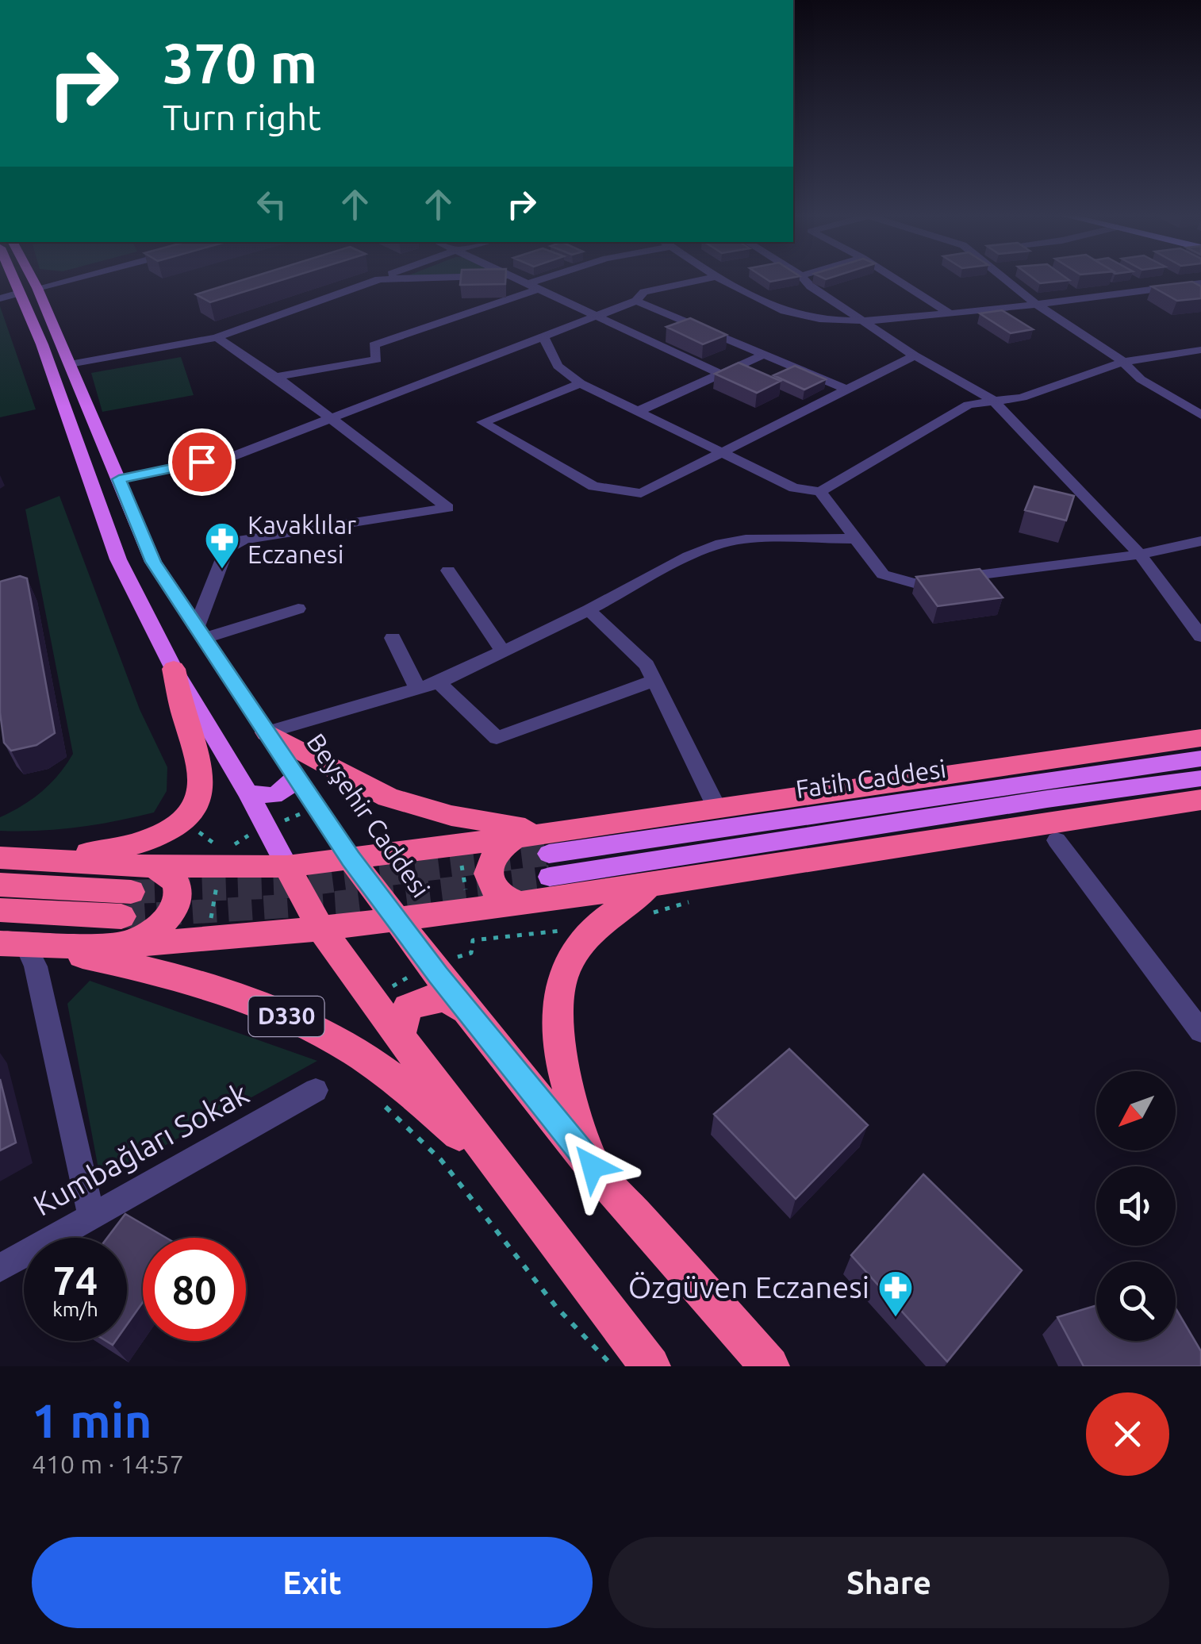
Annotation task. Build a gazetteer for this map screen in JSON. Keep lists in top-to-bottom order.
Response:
{
  "streets": {
    "highway": ["Beyşehir Caddesi", "D330"],
    "main road": ["Fatih Caddesi"],
    "street": ["Kumbağları Sokak"]
  },
  "crossings": [
    ["Beyşehir Caddesi", "D330"]
  ],
  "places": {
    "pharmacy": ["Kavaklılar Eczanesi", "Özgüven Eczanesi"]
  },
  "north": "bottom left",
  "page": {
    "turn": ["370 m", "Turn right"],
    "speed": "74 km/h",
    "limit": "80",
    "heading": ["1 min", "410 m · 14:57"],
    "buttons": ["Exit", "Share"]
  }
}
